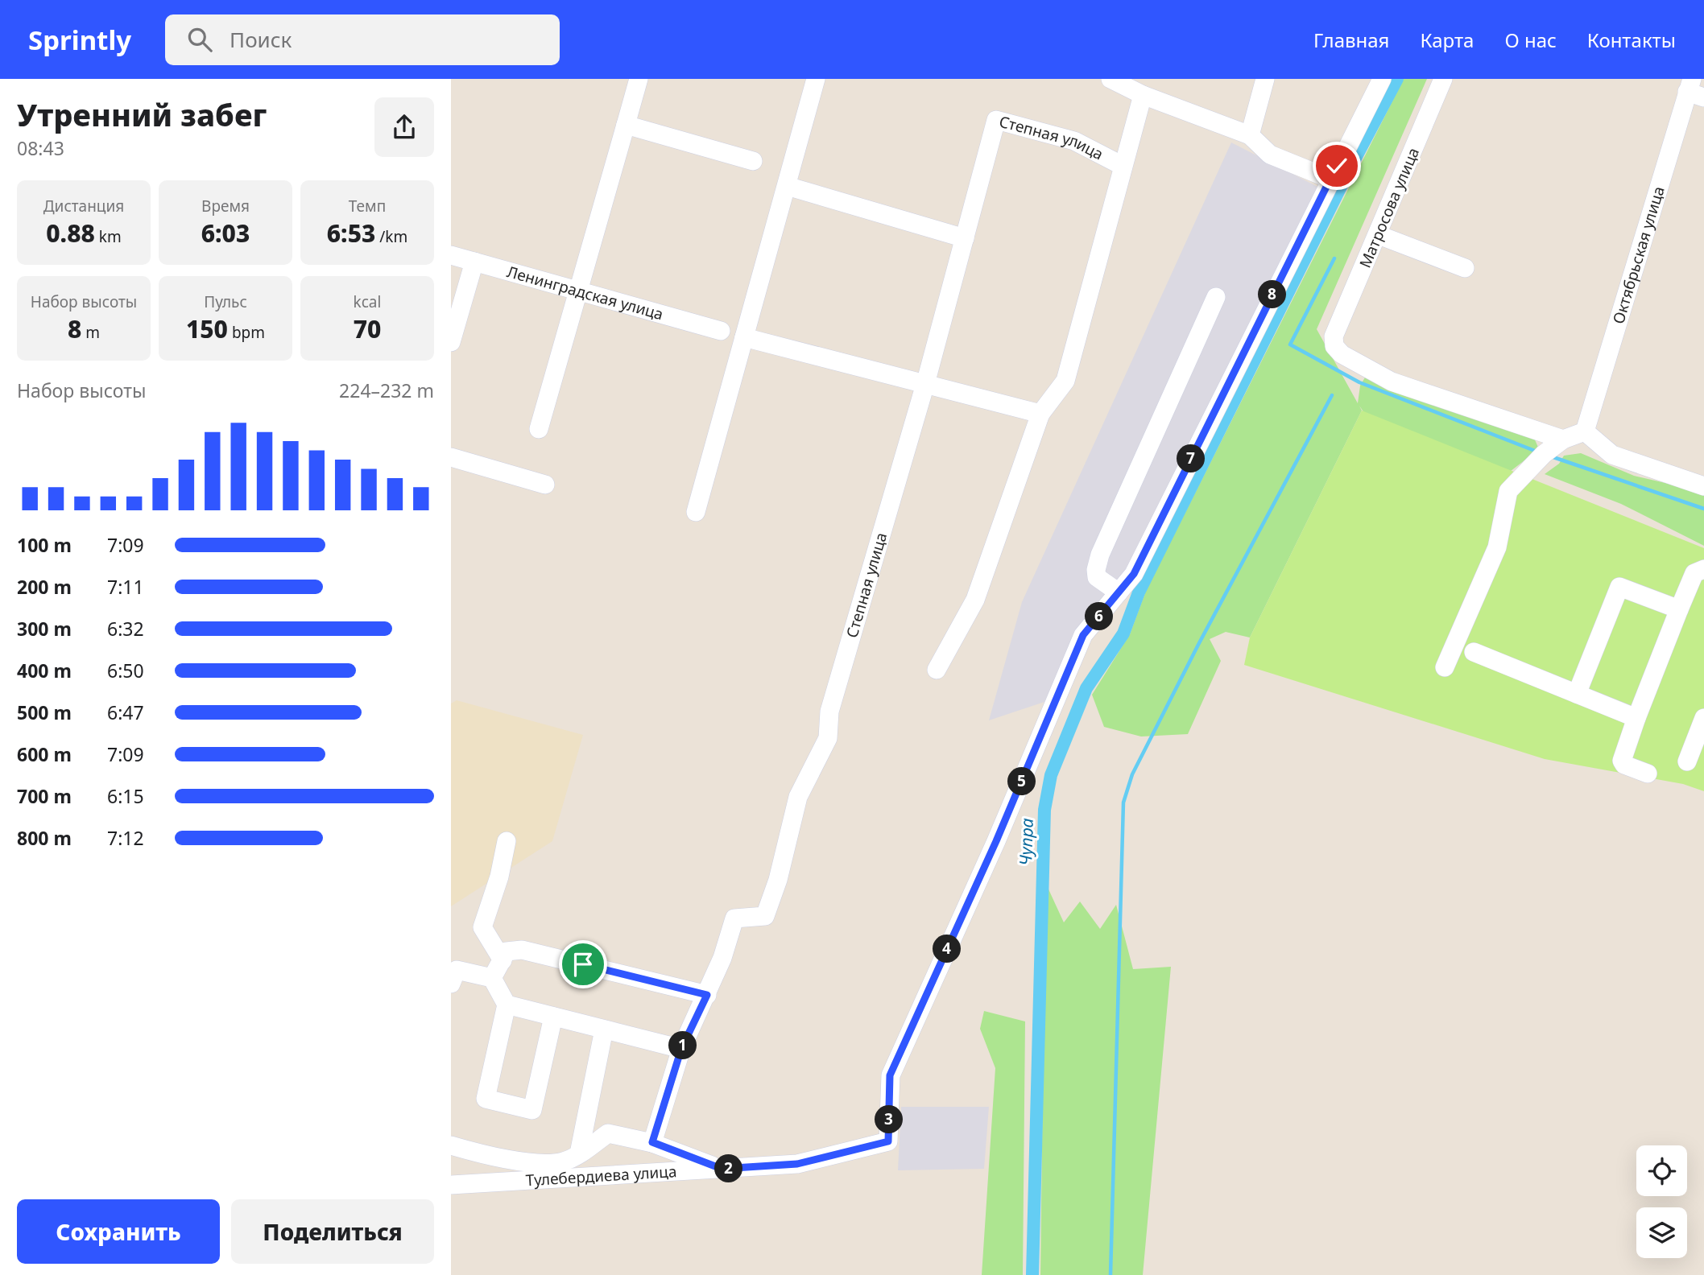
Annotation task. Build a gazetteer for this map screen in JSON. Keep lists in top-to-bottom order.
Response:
{
  "streets": {
    "street": [
      "Степная улица",
      "Матросова улица",
      "Октябрьская улица",
      "Ленинградская улица",
      "Тулебердиева улица"
    ]
  },
  "water": ["Чупра"],
  "page": {
    "header": "Sprintly",
    "search": "Поиск",
    "nav": [
      "Главная",
      "Карта",
      "О нас",
      "Контакты"
    ],
    "heading": ["Утренний забег", "08:43"],
    "stats": [
      ["Дистанция", "0.88 km"],
      ["Время", "6:03"],
      ["Темп", "6:53 /km"],
      ["Набор высоты", "8 m"],
      ["Пульс", "150 bpm"],
      ["kcal", "70"]
    ],
    "pins": [
      "8",
      "7",
      "6",
      "5",
      "4",
      "1",
      "3",
      "2"
    ],
    "chart": ["Набор высоты", "224–232 m"],
    "list": [
      {
        "name": "100 m",
        "note": "7:09"
      },
      {
        "name": "200 m",
        "note": "7:11"
      },
      {
        "name": "300 m",
        "note": "6:32"
      },
      {
        "name": "400 m",
        "note": "6:50"
      },
      {
        "name": "500 m",
        "note": "6:47"
      },
      {
        "name": "600 m",
        "note": "7:09"
      },
      {
        "name": "700 m",
        "note": "6:15"
      },
      {
        "name": "800 m",
        "note": "7:12"
      }
    ],
    "buttons": ["Сохранить", "Поделиться"]
  }
}
